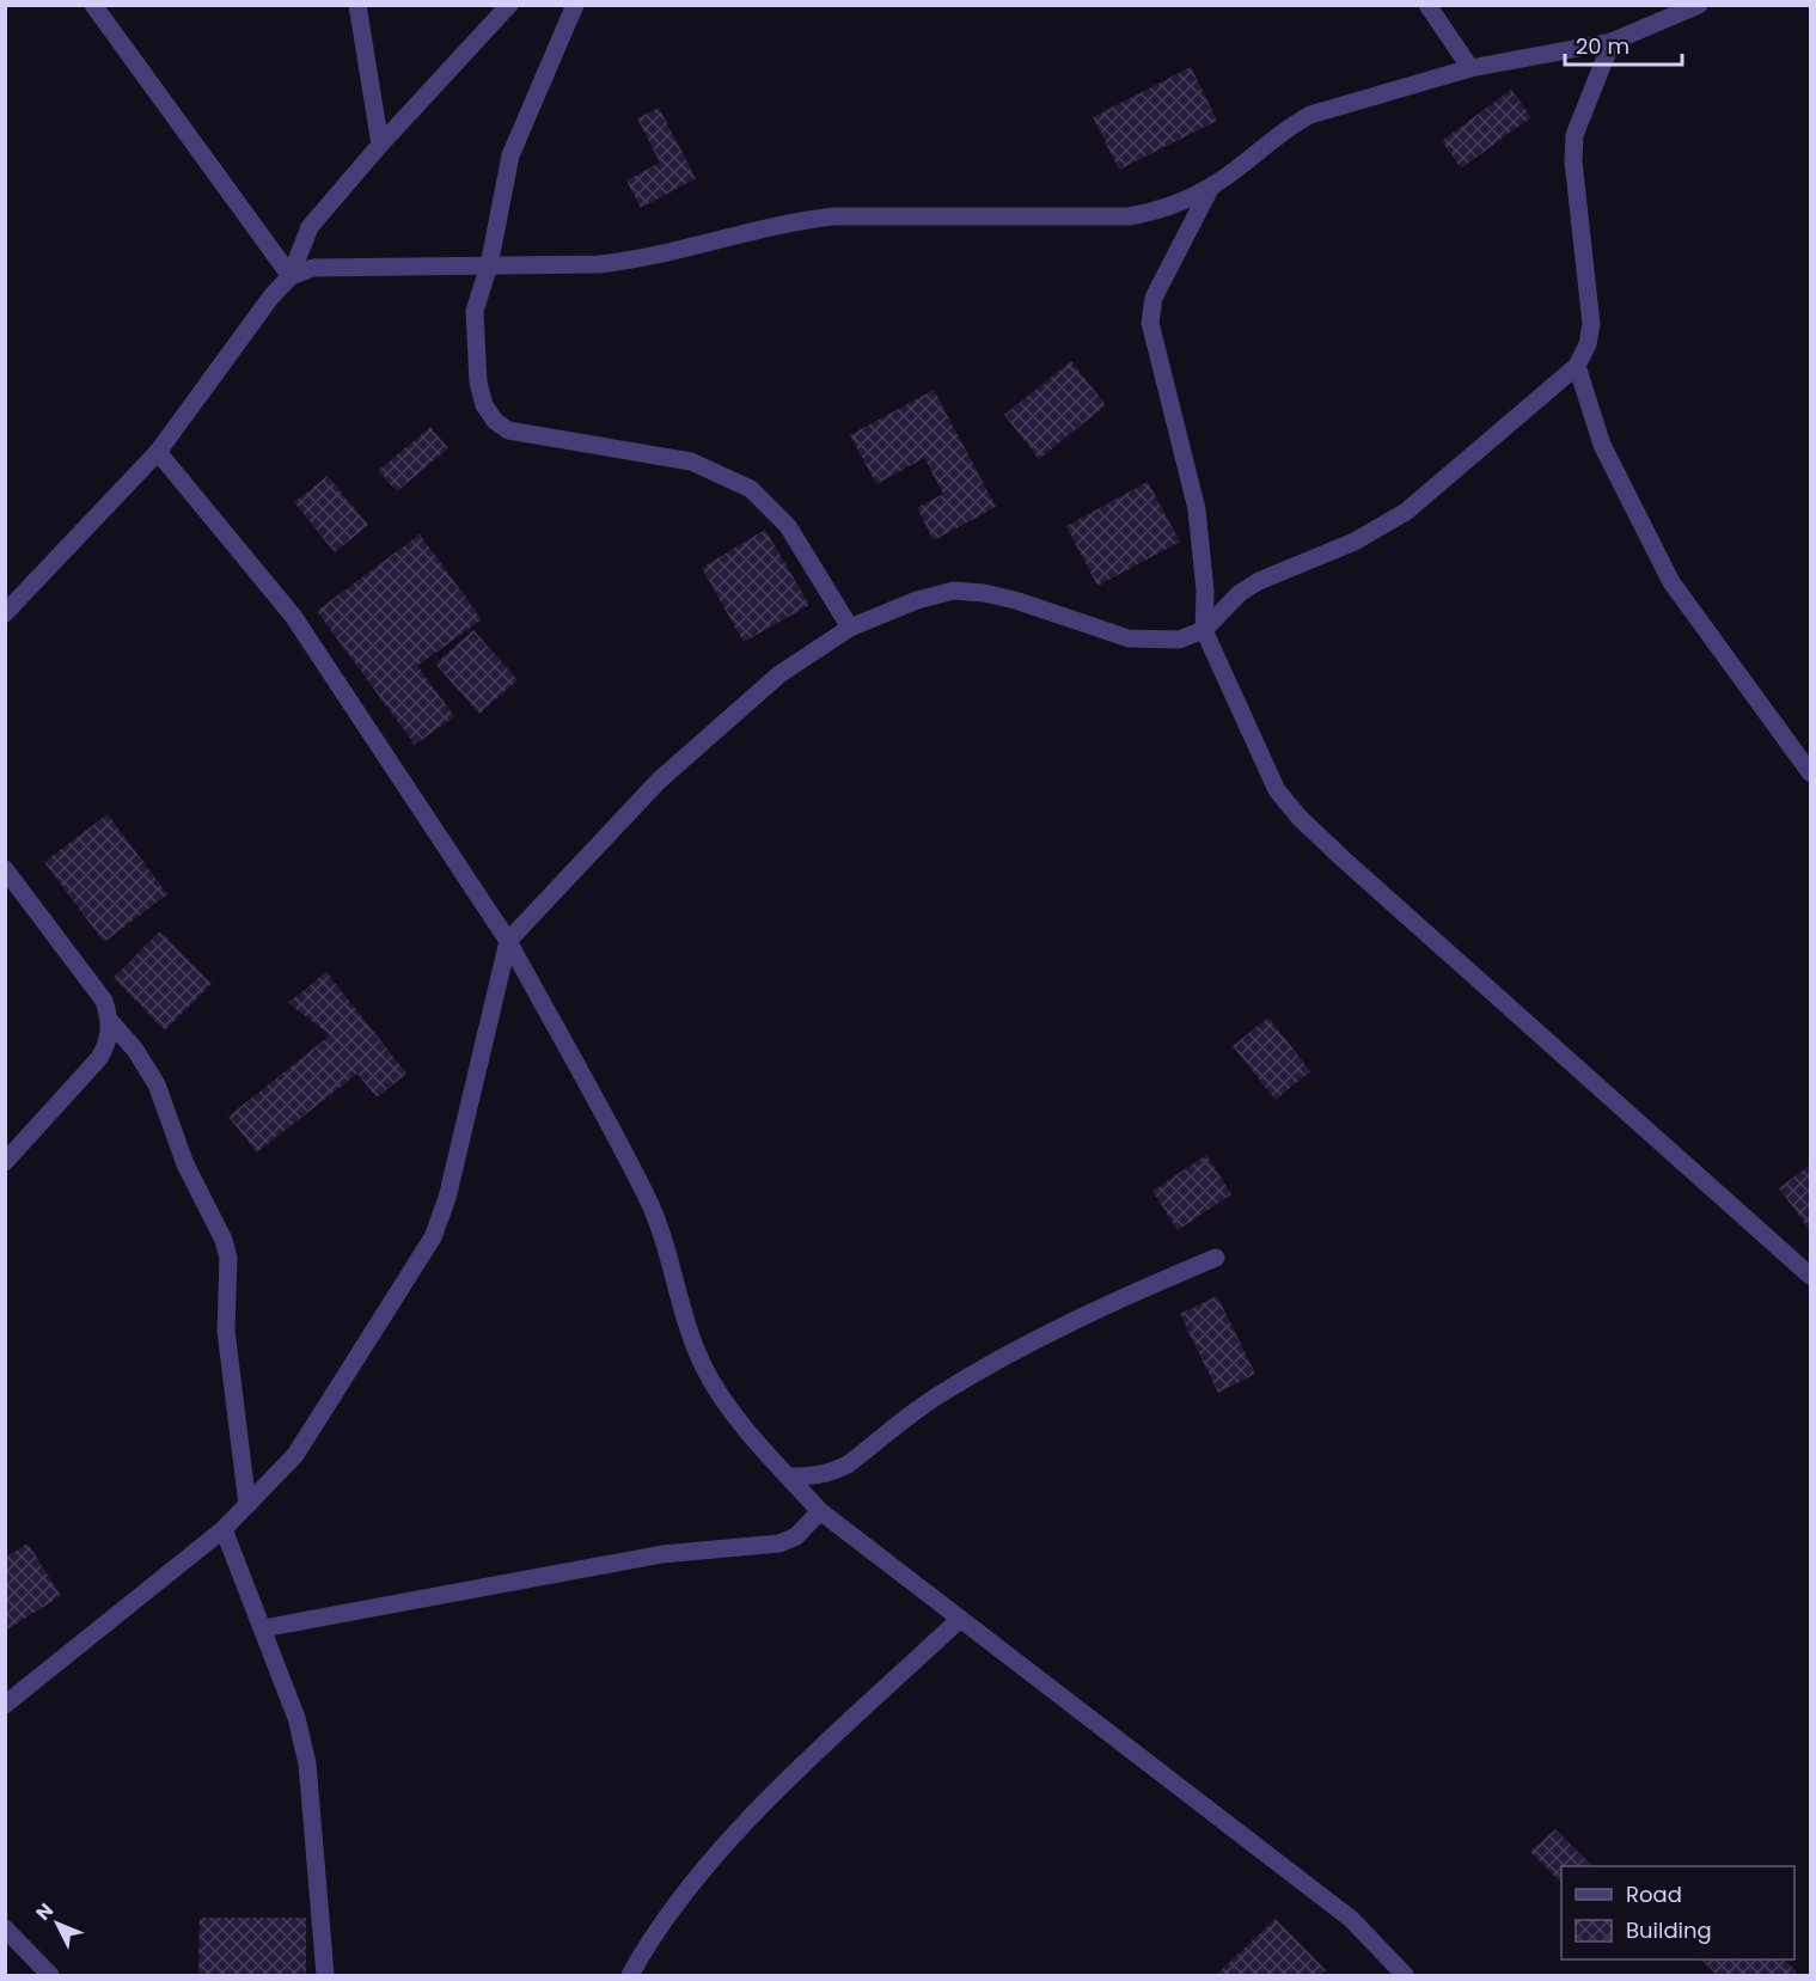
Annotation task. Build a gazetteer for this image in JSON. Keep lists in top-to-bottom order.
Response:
{
  "legend": ["Road", "Building"],
  "scale_bar": "20 m",
  "north": "top left"
}
